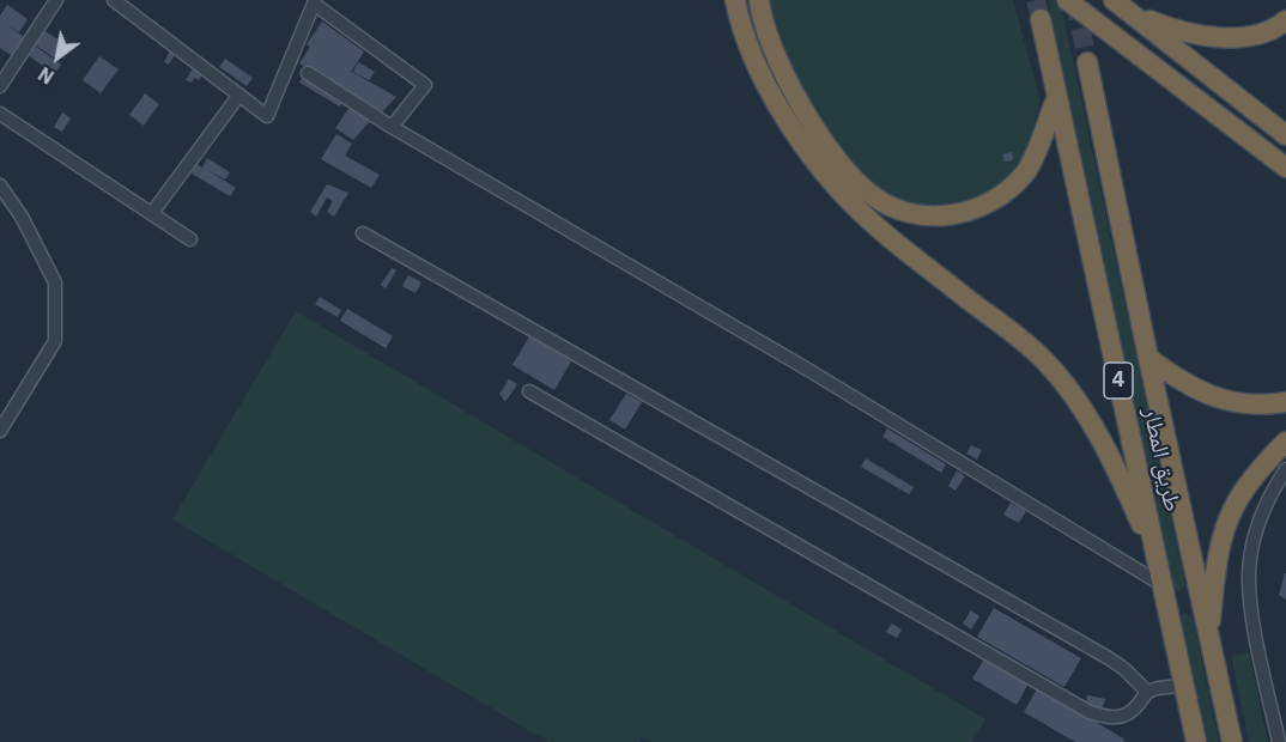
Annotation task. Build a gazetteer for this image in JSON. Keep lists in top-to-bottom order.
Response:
{
  "streets": {
    "highway": ["4", "طريق المطار"]
  },
  "north": "bottom left"
}
